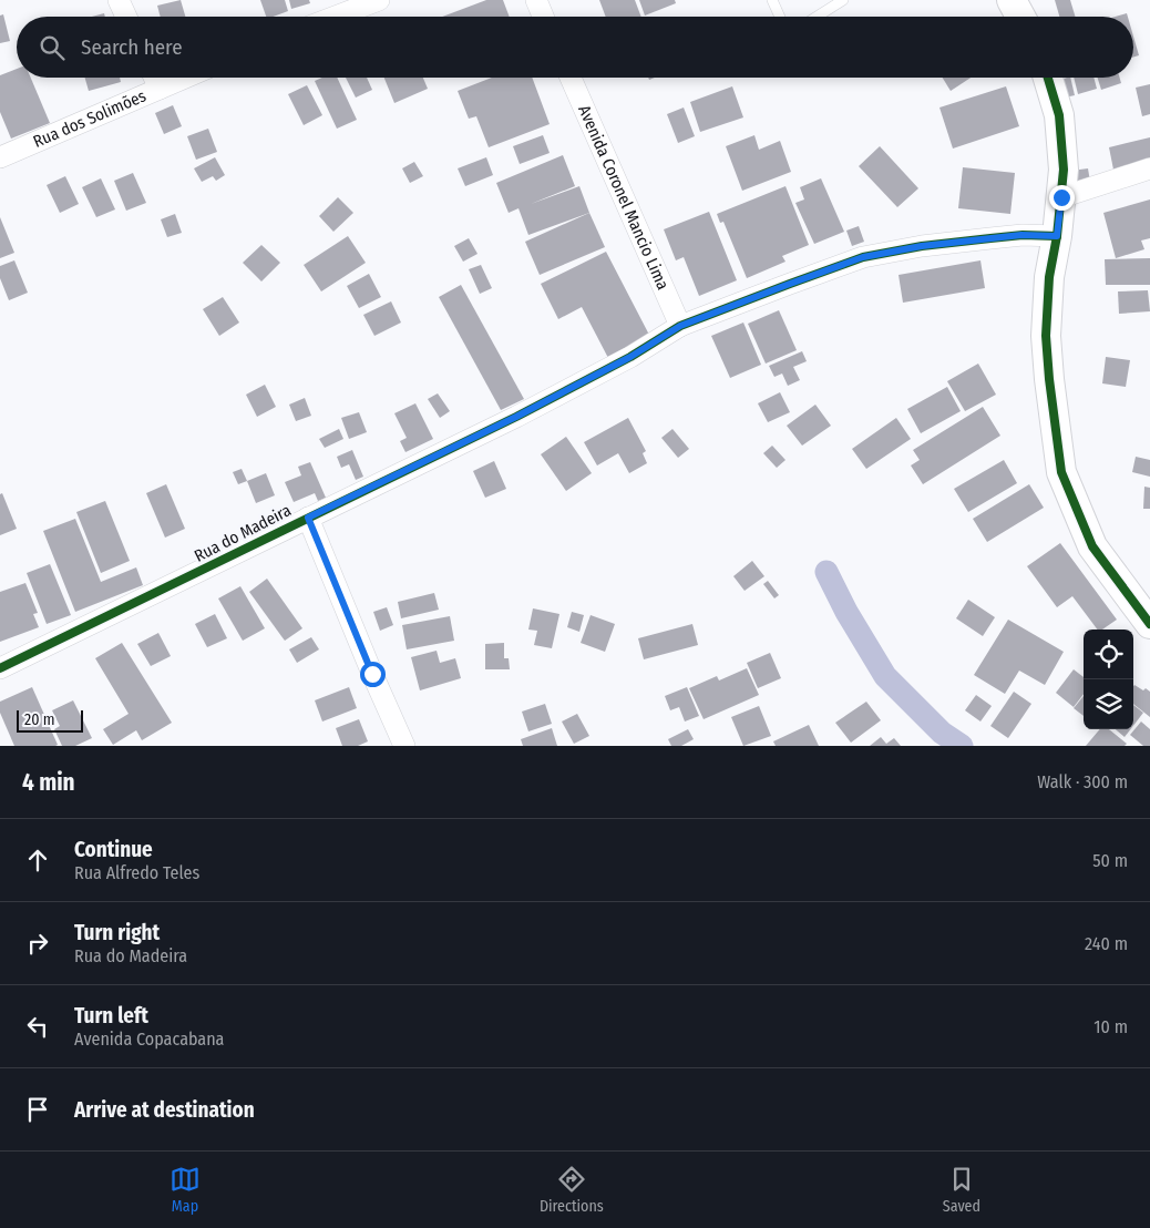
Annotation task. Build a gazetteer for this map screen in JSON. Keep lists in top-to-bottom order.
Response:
{
  "streets": {
    "street": ["Rua dos Solimões", "Avenida Coronel Mancio Lima", "Rua do Madeira"]
  },
  "crossings": [
    ["Avenida Coronel Mancio Lima", "Rua do Madeira"]
  ],
  "scale_bar": "20 m",
  "page": {
    "search": "Search here",
    "scale": "20 m",
    "heading": ["4 min", "Walk · 300 m"],
    "list": [
      ["Continue", "Rua Alfredo Teles", "50 m"],
      ["Turn right", "Rua do Madeira", "240 m"],
      ["Turn left", "Avenida Copacabana", "10 m"],
      "Arrive at destination"
    ],
    "nav": ["Map", "Directions", "Saved"]
  }
}
